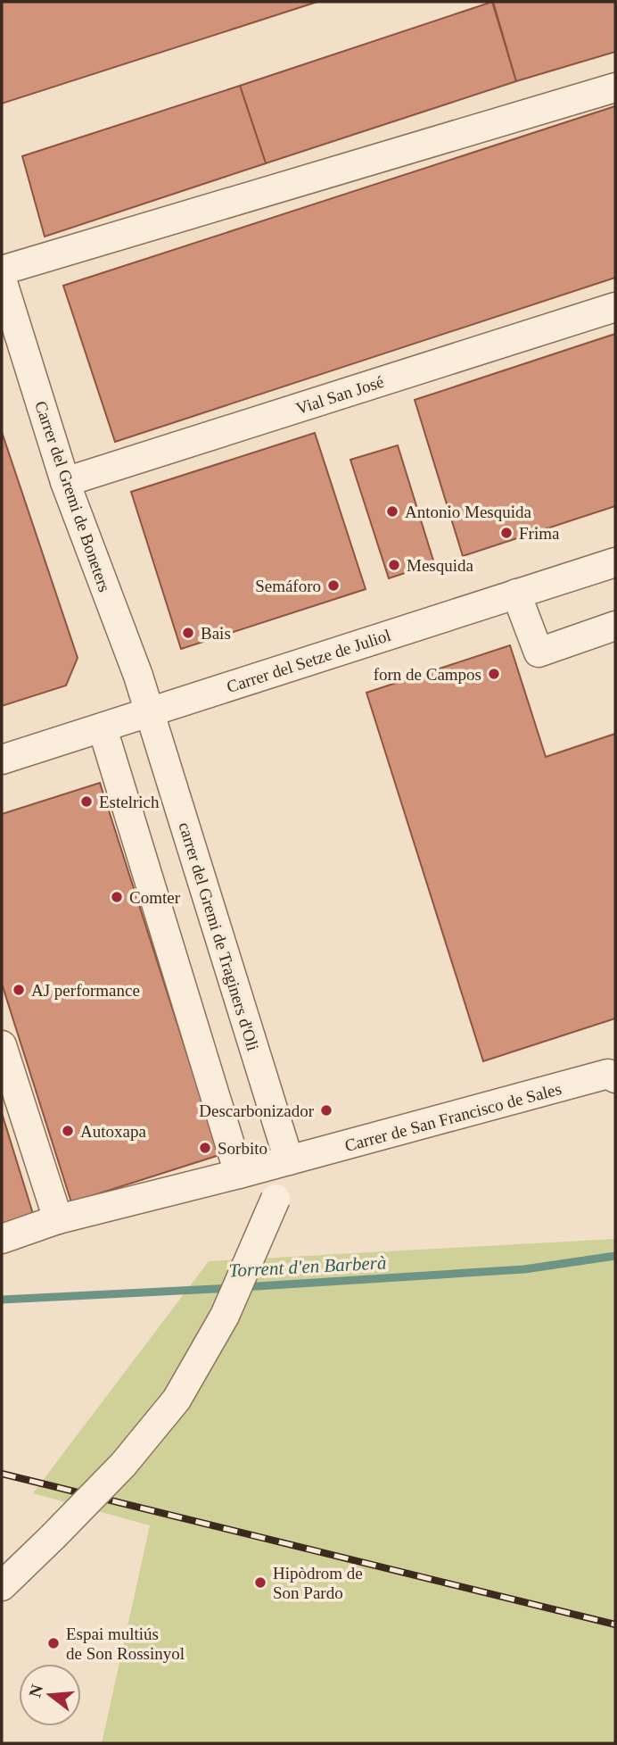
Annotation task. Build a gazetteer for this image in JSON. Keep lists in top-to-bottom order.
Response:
{
  "streets": {
    "street": [
      "Vial San José",
      "Carrer del Gremi de Boneters",
      "Carrer del Setze de Juliol",
      "carrer del Gremi de Traginers d'Oli",
      "Carrer de San Francisco de Sales"
    ]
  },
  "crossings": [
    ["Vial San José", "Carrer del Gremi de Boneters"],
    ["Carrer del Gremi de Boneters", "Carrer del Setze de Juliol"],
    ["Carrer del Gremi de Boneters", "carrer del Gremi de Traginers d'Oli"],
    ["Carrer del Setze de Juliol", "carrer del Gremi de Traginers d'Oli"],
    ["carrer del Gremi de Traginers d'Oli", "Carrer de San Francisco de Sales"]
  ],
  "water": ["Torrent d'en Barberà"],
  "places": [
    "Antonio Mesquida",
    "Frima",
    "Mesquida",
    "Semáforo",
    "Bais",
    "forn de Campos",
    "Estelrich",
    "Comter",
    "AJ performance",
    "Descarbonizador",
    "Autoxapa",
    "Sorbito",
    "Hipòdrom de Son Pardo",
    "Espai multiús de Son Rossinyol"
  ],
  "north": "left"
}
